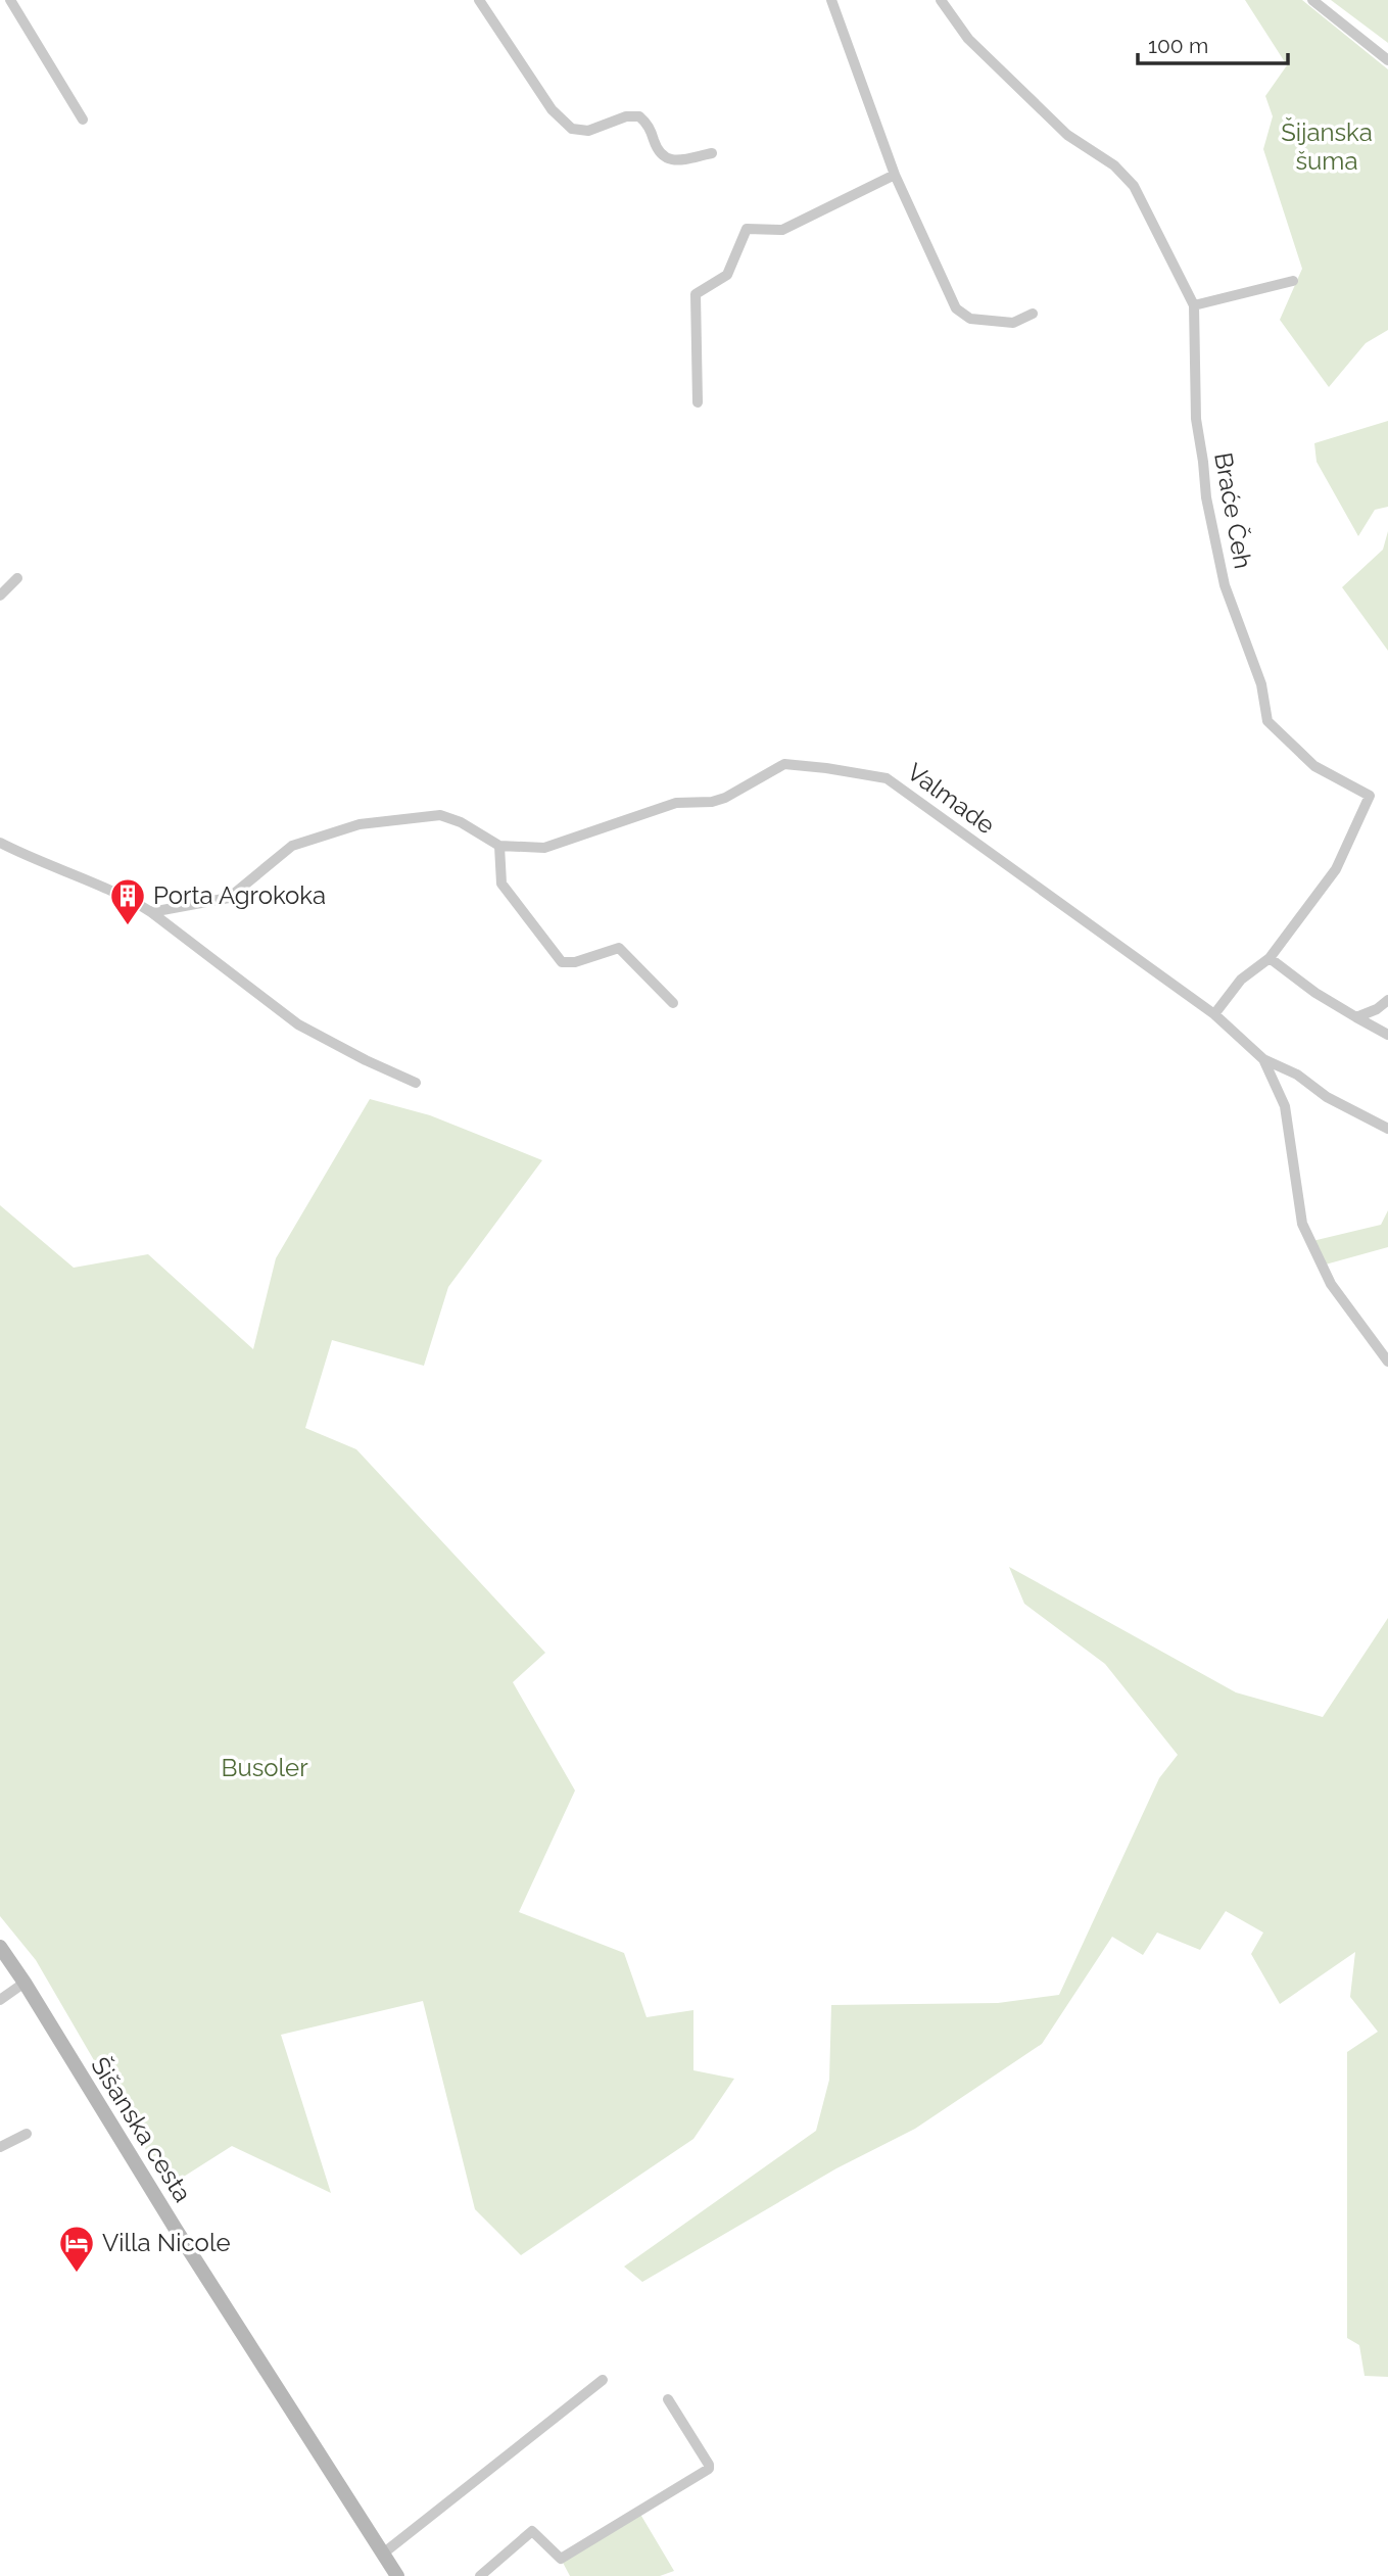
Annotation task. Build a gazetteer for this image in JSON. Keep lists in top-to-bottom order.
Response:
{
  "streets": {
    "main road": ["Šišanska cesta"],
    "street": ["Braće Čeh", "Valmade"]
  },
  "crossings": [
    ["Braće Čeh", "Valmade"]
  ],
  "parks": ["Šijanska šuma", "Busoler"],
  "places": {
    "building": ["Porta Agrokoka"],
    "hotel": ["Villa Nicole"]
  },
  "scale_bar": "100 m"
}
